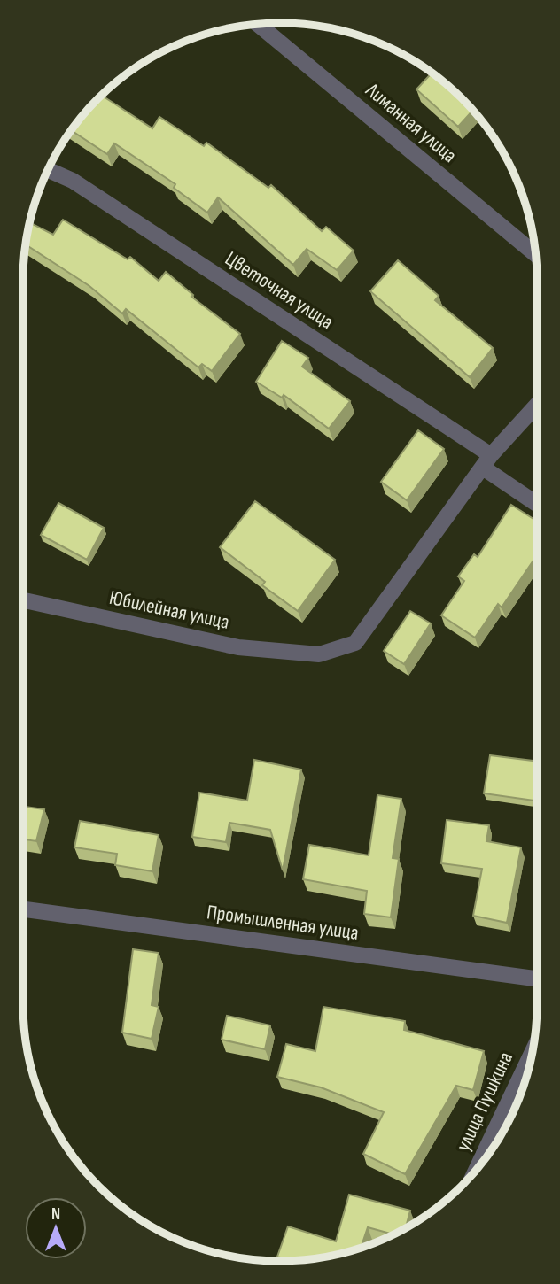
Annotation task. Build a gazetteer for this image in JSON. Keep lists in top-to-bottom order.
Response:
{
  "streets": {
    "street": [
      "Лиманная улица",
      "Цветочная улица",
      "Юбилейная улица",
      "Промышленная улица",
      "улица Пушкина"
    ]
  },
  "crossings": [
    ["Цветочная улица", "Юбилейная улица"]
  ],
  "north": "top"
}
